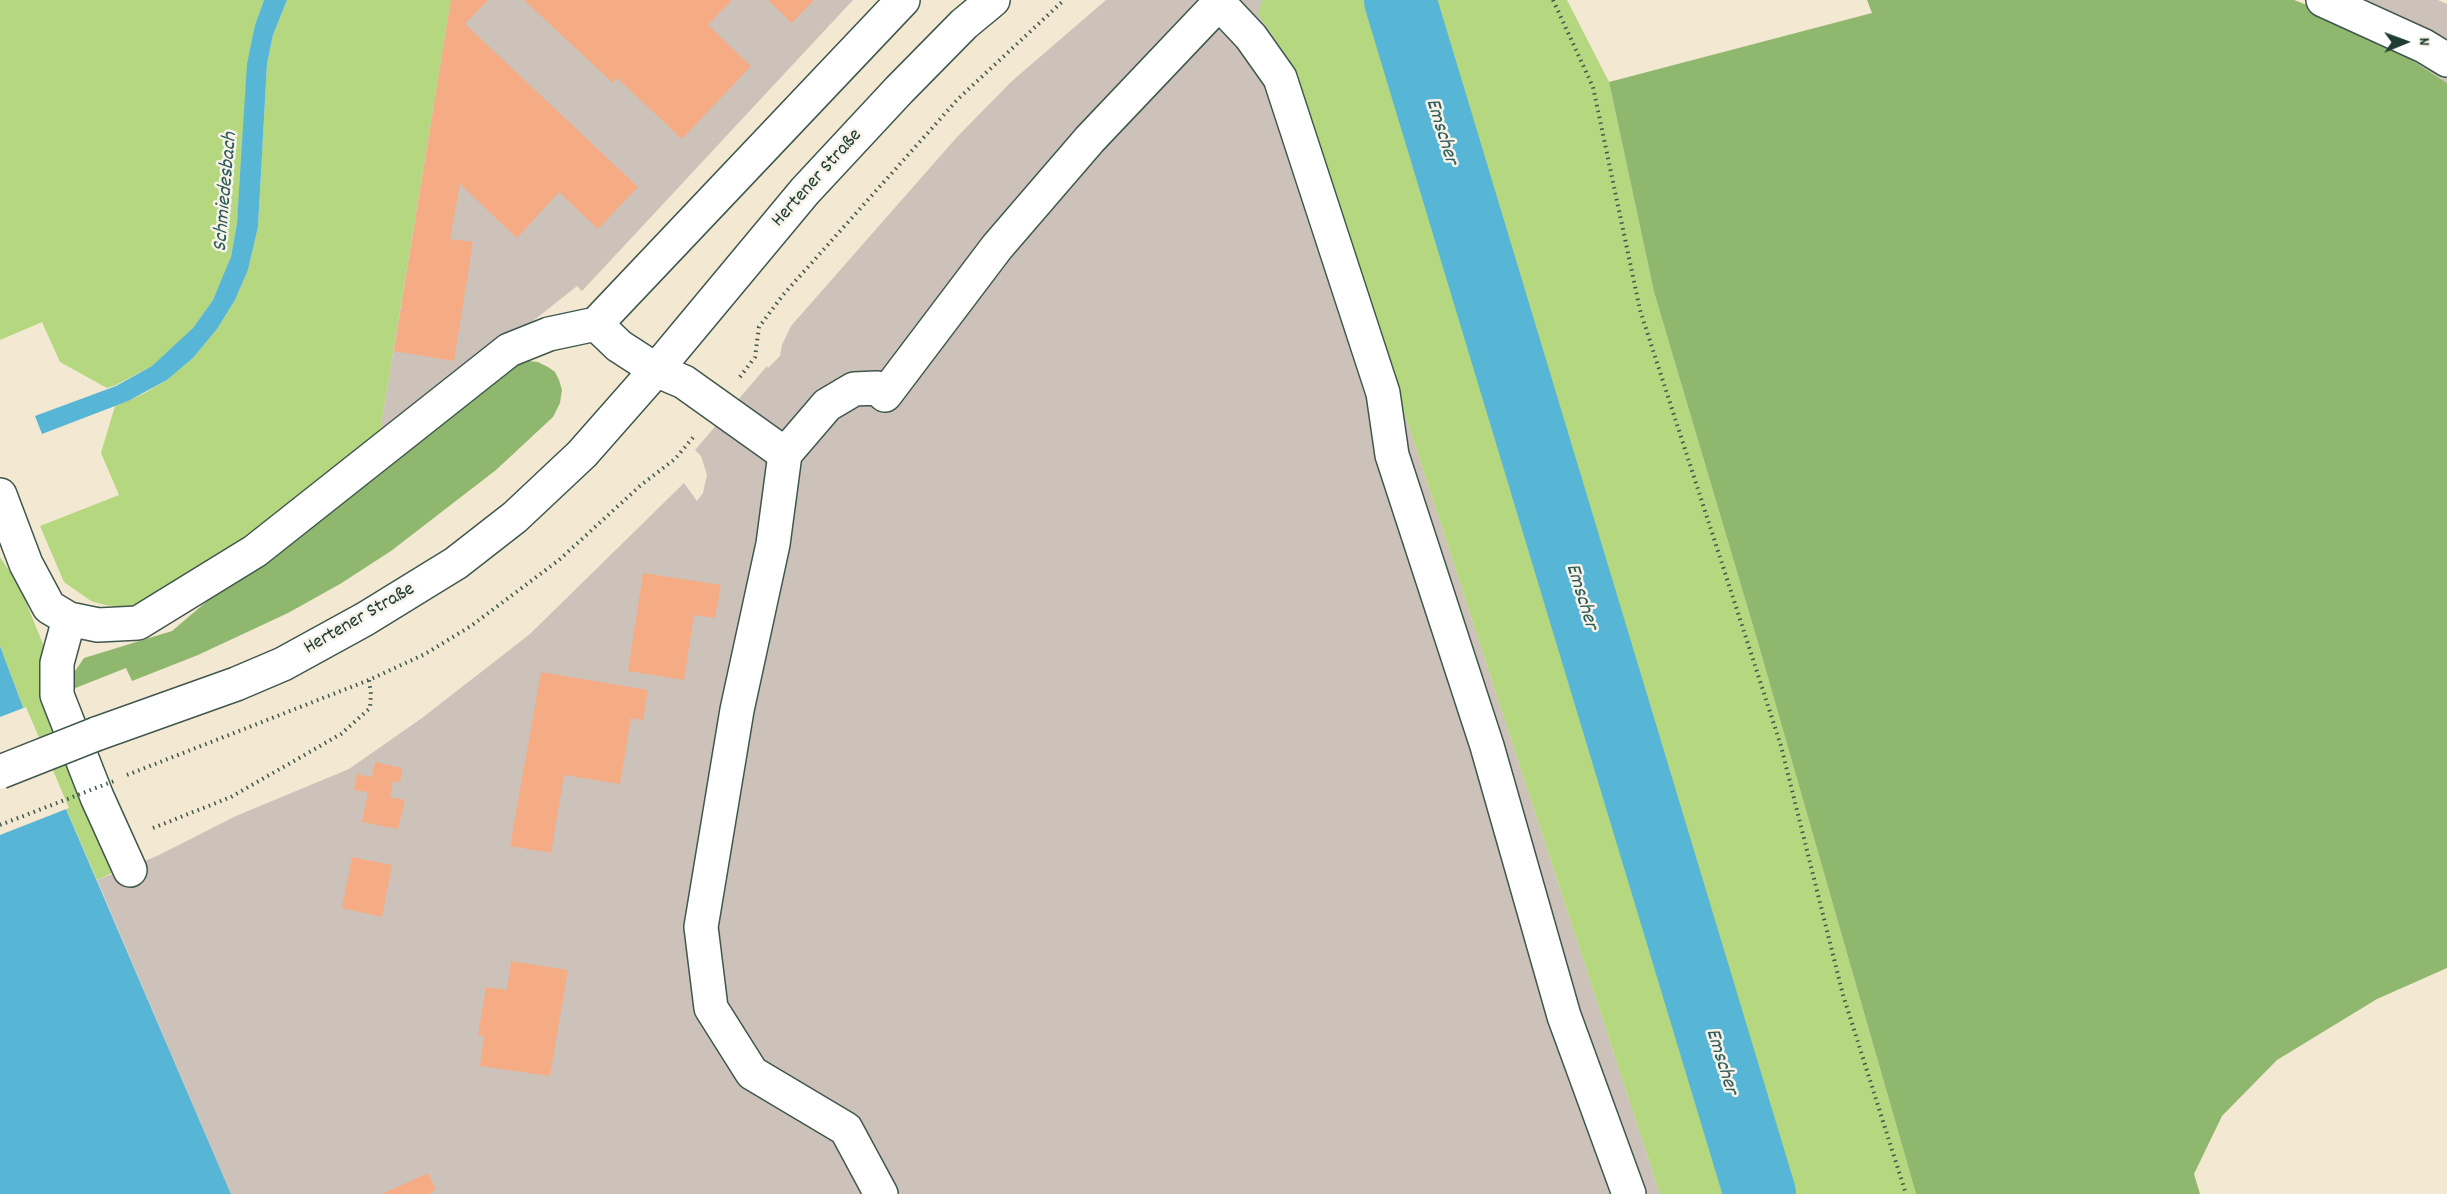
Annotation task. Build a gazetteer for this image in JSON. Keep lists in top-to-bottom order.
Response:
{
  "streets": {
    "main road": ["Hertener Straße"]
  },
  "water": ["Emscher", "Schmiedesbach"],
  "north": "right"
}
